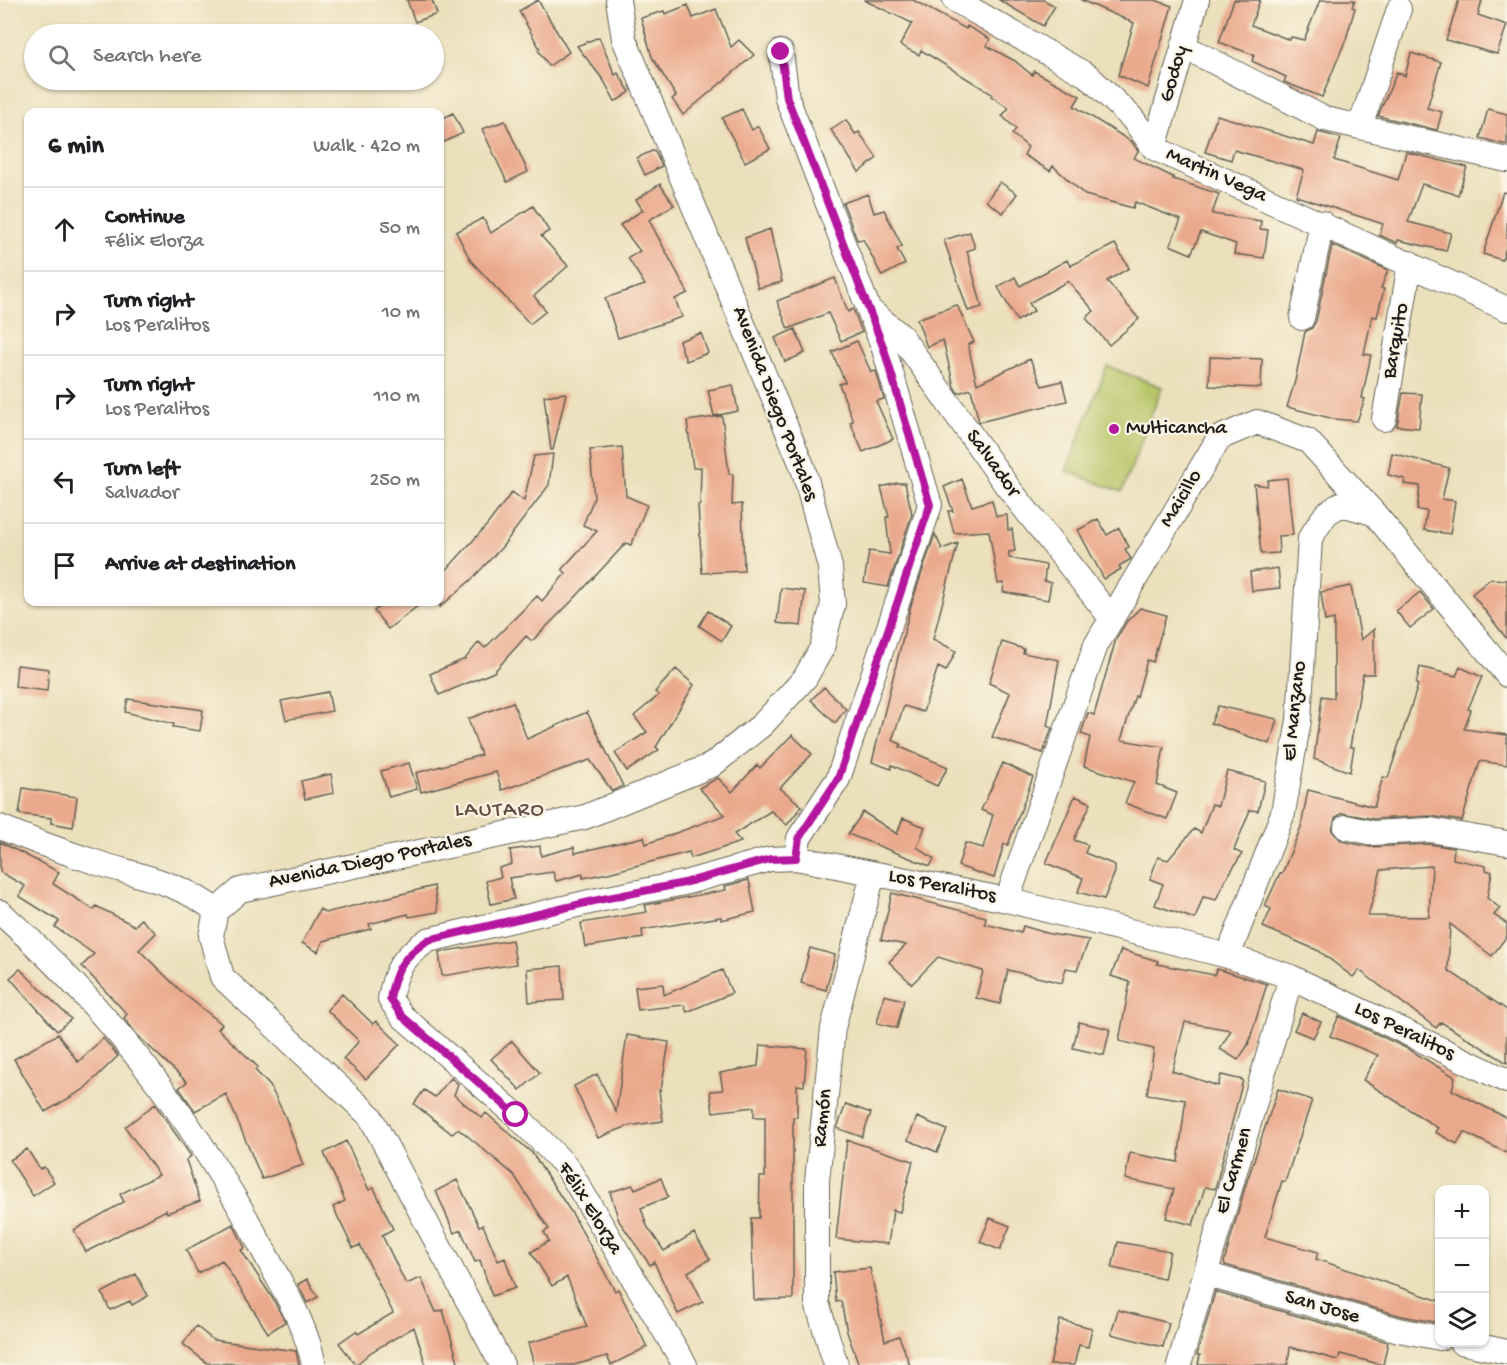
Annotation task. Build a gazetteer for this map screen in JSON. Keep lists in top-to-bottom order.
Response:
{
  "streets": {
    "street": [
      "Godoy",
      "Martin Vega",
      "Barquito",
      "Avenida Diego Portales",
      "Salvador",
      "Maicillo",
      "El Manzano",
      "Los Peralitos",
      "Ramón",
      "El Carmen",
      "Félix Elorza",
      "San Jose"
    ]
  },
  "crossings": [
    ["Godoy", "Martin Vega"],
    ["Martin Vega", "Barquito"],
    ["Salvador", "Maicillo"],
    ["Salvador", "Los Peralitos"],
    ["Maicillo", "El Manzano"],
    ["Maicillo", "Los Peralitos"],
    ["El Manzano", "Los Peralitos"],
    ["Los Peralitos", "Ramón"],
    ["Los Peralitos", "El Carmen"],
    ["Los Peralitos", "Félix Elorza"],
    ["El Carmen", "San Jose"]
  ],
  "districts": ["LAUTARO"],
  "places": ["Multicancha"],
  "page": {
    "search": "Search here",
    "heading": ["6 min", "Walk · 420 m"],
    "list": [
      ["Continue", "Félix Elorza", "50 m"],
      ["Turn right", "Los Peralitos", "10 m"],
      ["Turn right", "Los Peralitos", "110 m"],
      ["Turn left", "Salvador", "250 m"],
      "Arrive at destination"
    ],
    "map_buttons": ["+", "−"]
  }
}
